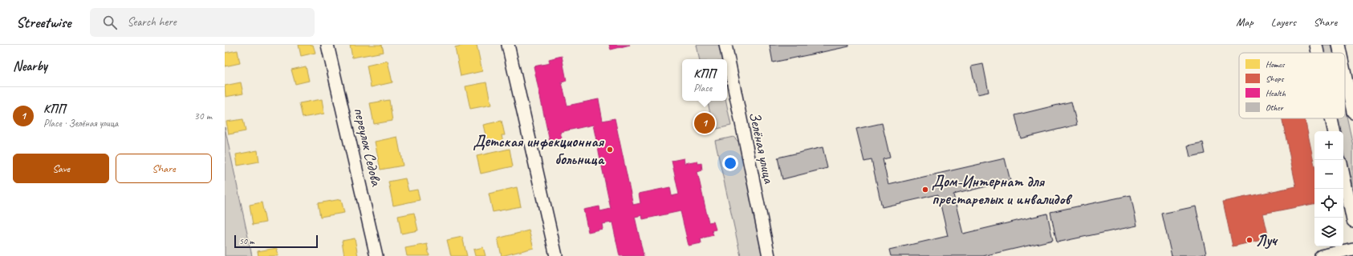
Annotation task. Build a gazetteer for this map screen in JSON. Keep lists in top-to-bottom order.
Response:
{
  "streets": {
    "street": ["переулок Седова", "Зелёная улица"]
  },
  "places": ["Детская инфекционная больница", "Дом-Интернат для престарелых и инвалидов", "Луч"],
  "legend": [
    "Homes",
    "Shops",
    "Health",
    "Other"
  ],
  "scale_bar": "50 m",
  "page": {
    "header": "Streetwise",
    "search": "Search here",
    "nav": ["Map", "Layers", "Share"],
    "heading": "Nearby",
    "popup": ["КПП", "Place"],
    "list": [
      {
        "mark": "1",
        "name": "КПП",
        "note": "Place · Зелёная улица",
        "value": "30 m"
      }
    ],
    "pins": "1",
    "map_buttons": ["+", "−"],
    "buttons": ["Save", "Share"],
    "scale": "50 m"
  }
}
